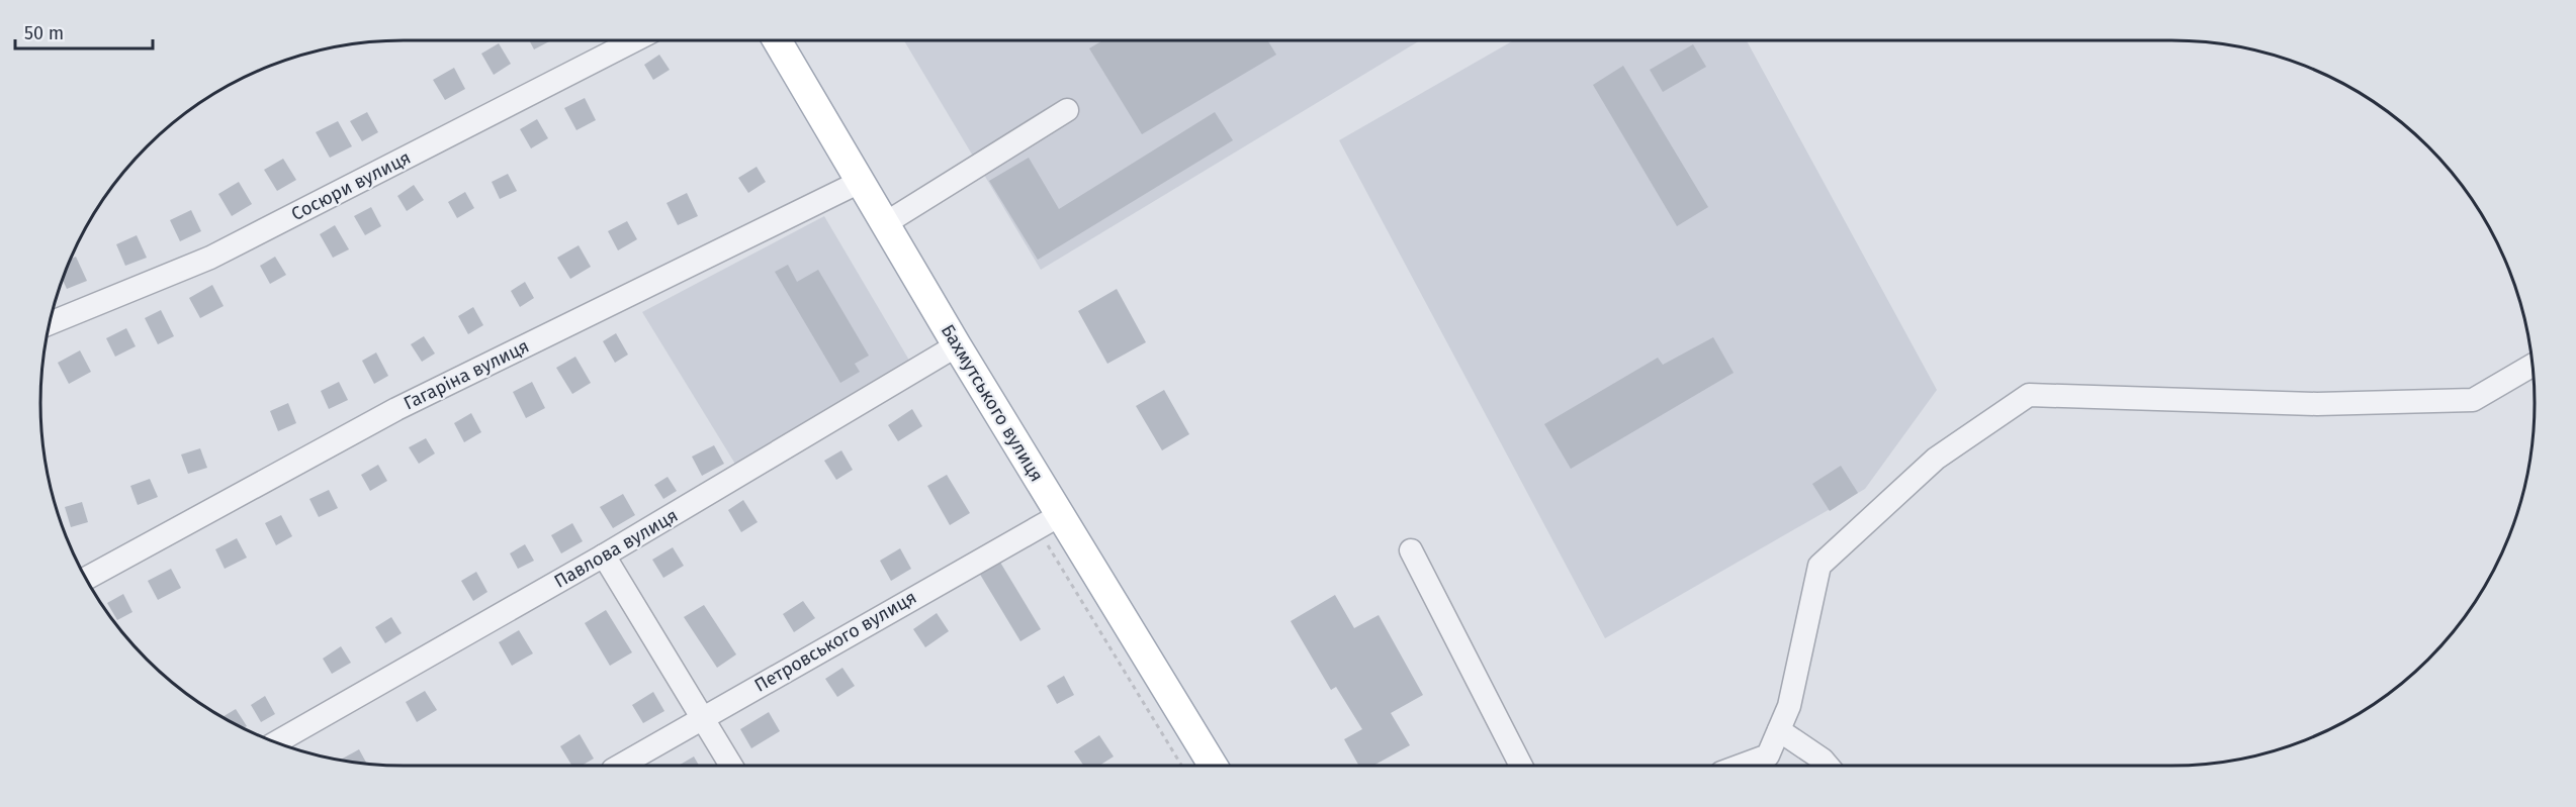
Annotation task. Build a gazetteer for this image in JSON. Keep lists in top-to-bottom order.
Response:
{
  "streets": {
    "main road": ["Бахмутського вулиця"],
    "street": [
      "Сосюри вулиця",
      "Гагаріна вулиця",
      "Павлова вулиця",
      "Петровського вулиця"
    ]
  },
  "crossings": [
    ["Гагаріна вулиця", "Бахмутського вулиця"],
    ["Бахмутського вулиця", "Павлова вулиця"],
    ["Бахмутського вулиця", "Петровського вулиця"]
  ],
  "scale_bar": "50 m"
}
